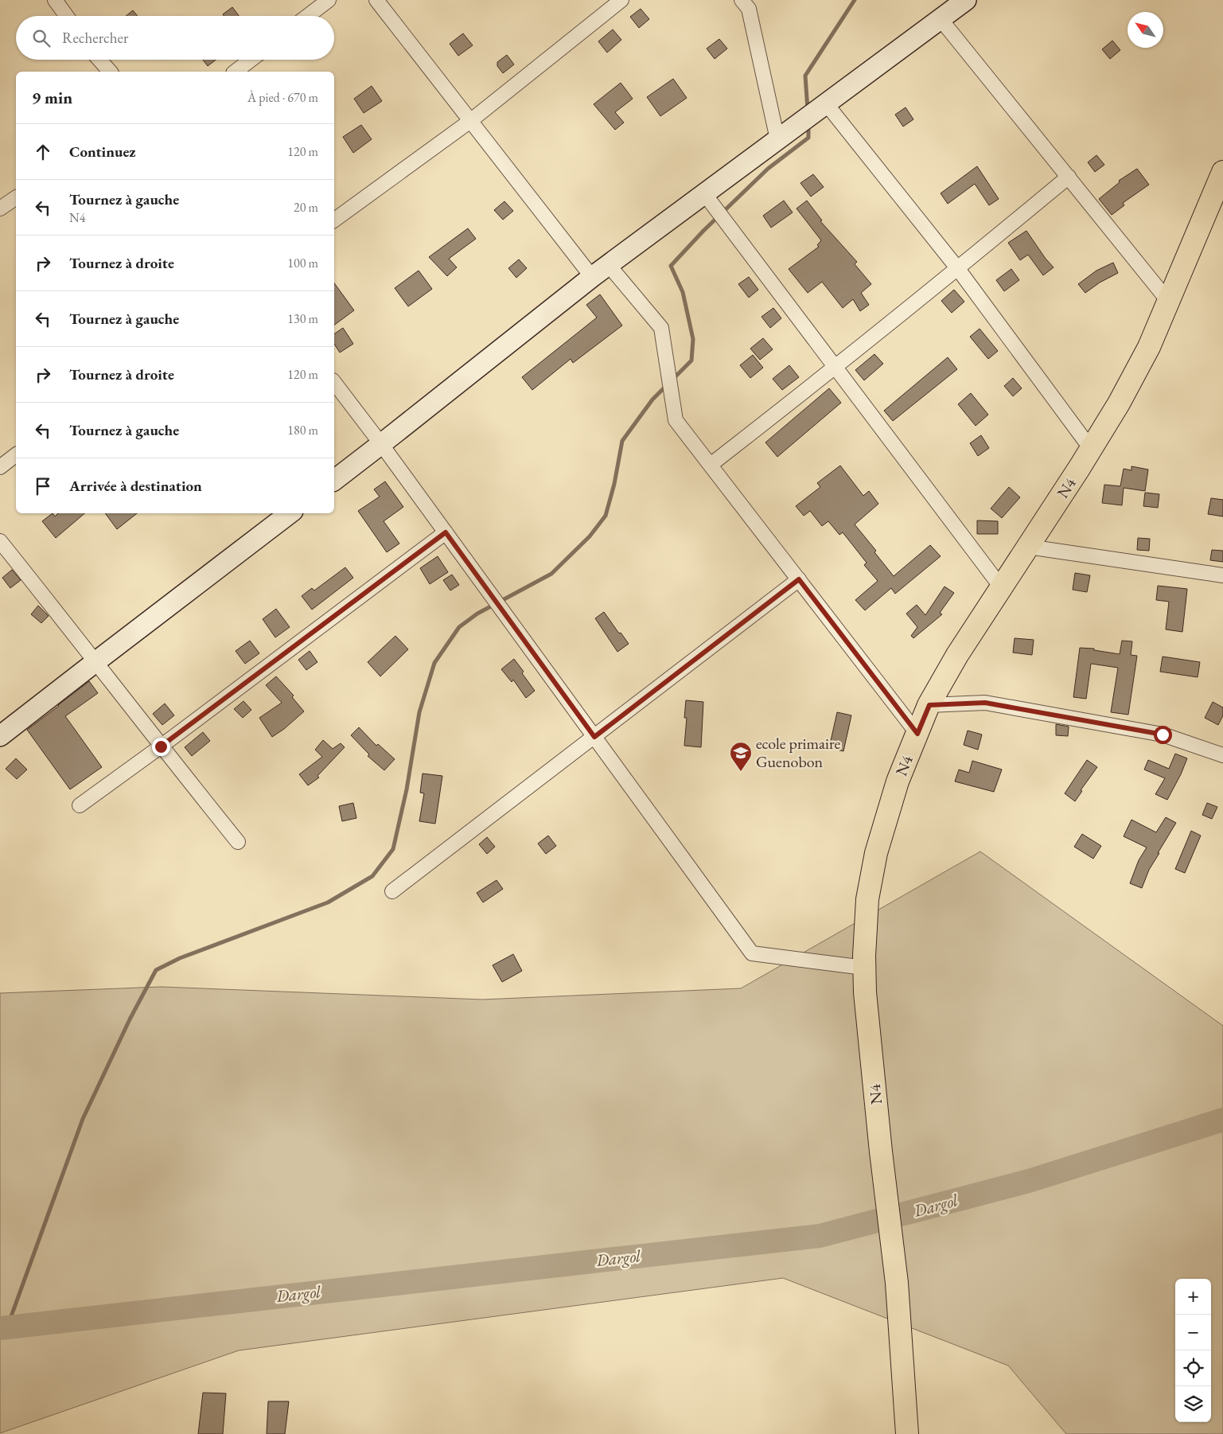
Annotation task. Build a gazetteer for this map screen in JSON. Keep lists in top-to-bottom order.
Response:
{
  "streets": {
    "main road": ["N4"]
  },
  "water": ["Dargol"],
  "places": {
    "school or university": ["ecole primaire Guenobon"]
  },
  "north": "top left",
  "page": {
    "search": "Rechercher",
    "heading": ["9 min", "À pied · 670 m"],
    "list": [
      ["Continuez", "120 m"],
      ["Tournez à gauche", "N4", "20 m"],
      ["Tournez à droite", "100 m"],
      ["Tournez à gauche", "130 m"],
      ["Tournez à droite", "120 m"],
      ["Tournez à gauche", "180 m"],
      "Arrivée à destination"
    ],
    "map_buttons": ["+", "−"]
  }
}
